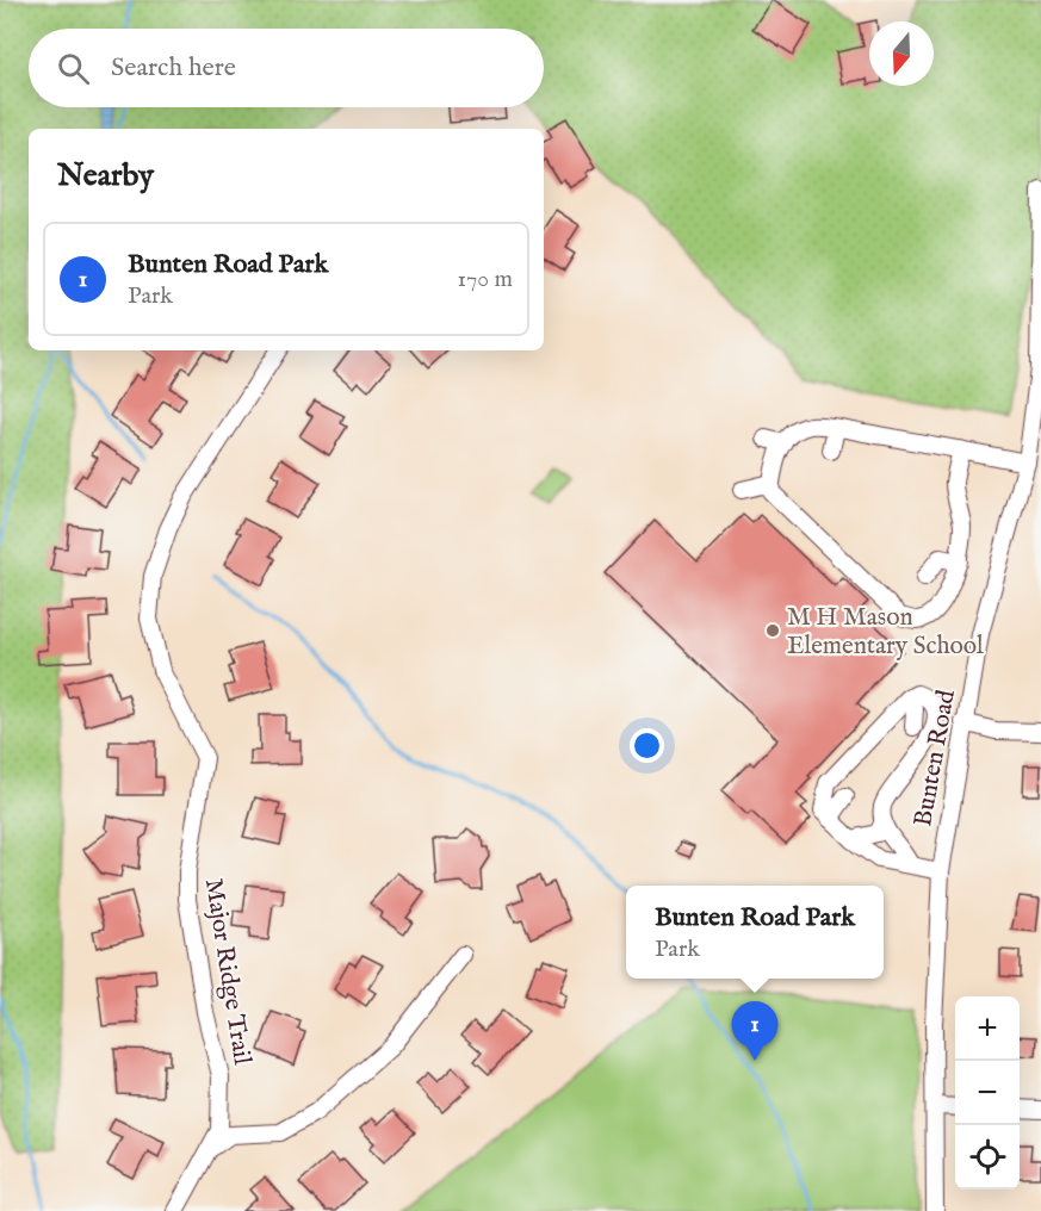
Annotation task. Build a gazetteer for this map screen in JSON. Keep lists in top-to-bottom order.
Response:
{
  "streets": {
    "street": ["Bunten Road", "Major Ridge Trail"]
  },
  "places": ["M H Mason Elementary School"],
  "north": "bottom",
  "page": {
    "search": "Search here",
    "heading": "Nearby",
    "list": [
      {
        "mark": "1",
        "name": "Bunten Road Park",
        "note": "Park",
        "value": "170 m"
      }
    ],
    "popup": ["Bunten Road Park", "Park"],
    "map_buttons": ["+", "−"],
    "pins": "1"
  }
}
